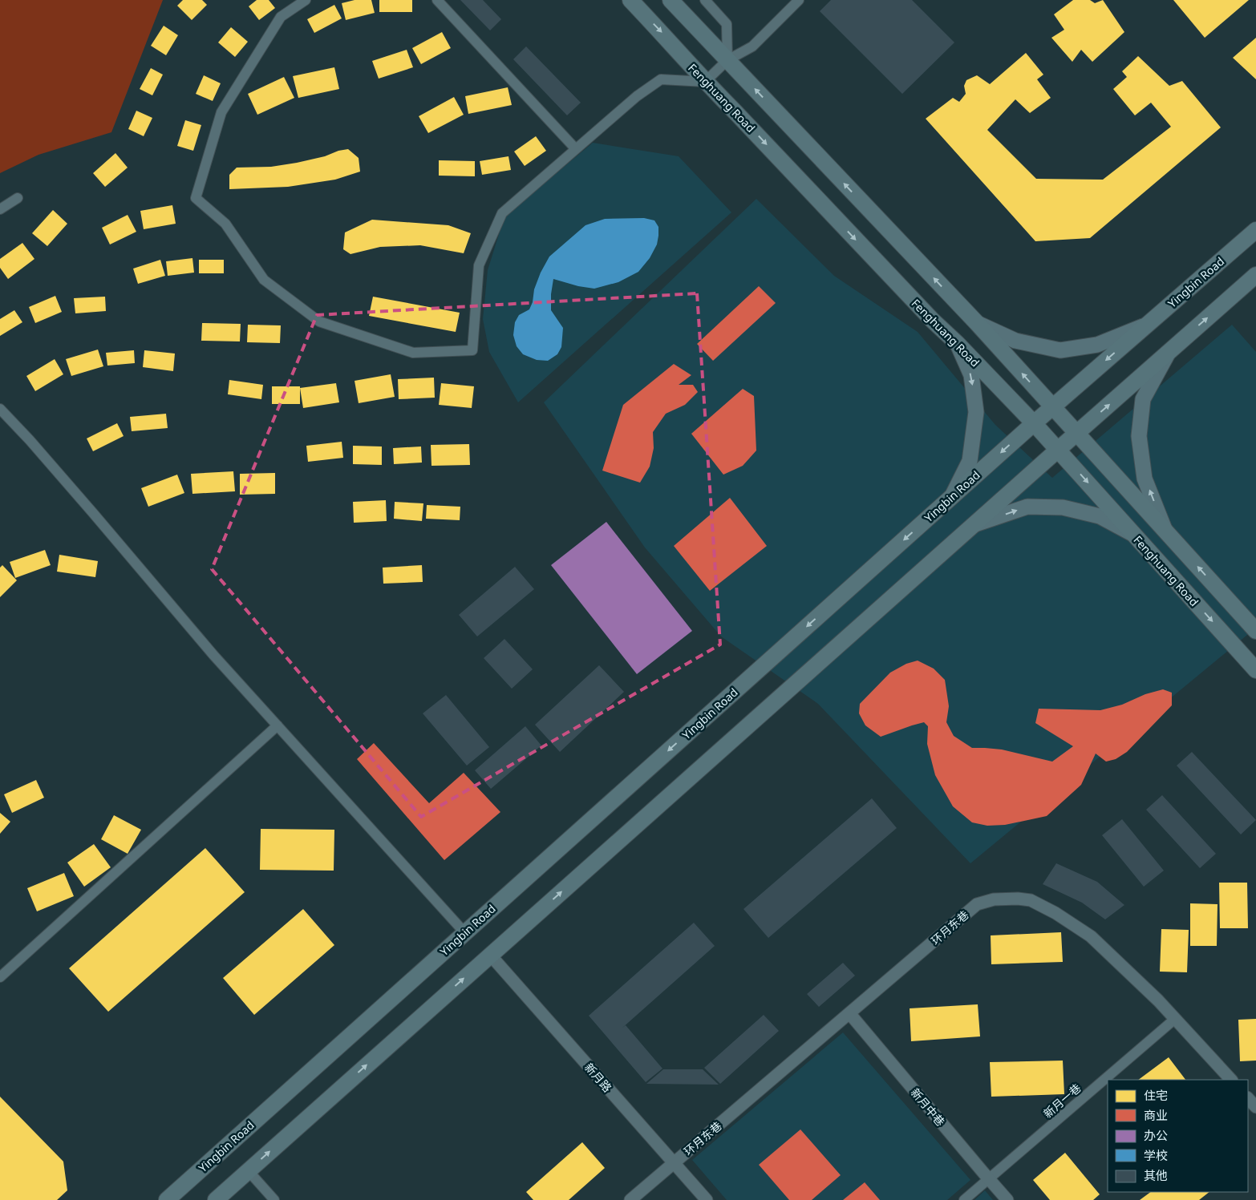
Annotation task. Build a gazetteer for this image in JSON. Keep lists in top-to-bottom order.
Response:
{
  "streets": {
    "highway": ["Fenghuang Road", "Yingbin Road"],
    "street": [
      "环月东巷",
      "新月路",
      "新月一巷",
      "新月中巷"
    ]
  },
  "crossings": [
    ["Fenghuang Road", "Yingbin Road"],
    ["环月东巷", "新月路"],
    ["环月东巷", "新月一巷"],
    ["环月东巷", "新月中巷"],
    ["新月一巷", "新月中巷"]
  ],
  "legend": [
    "住宅",
    "商业",
    "办公",
    "学校",
    "其他"
  ]
}
